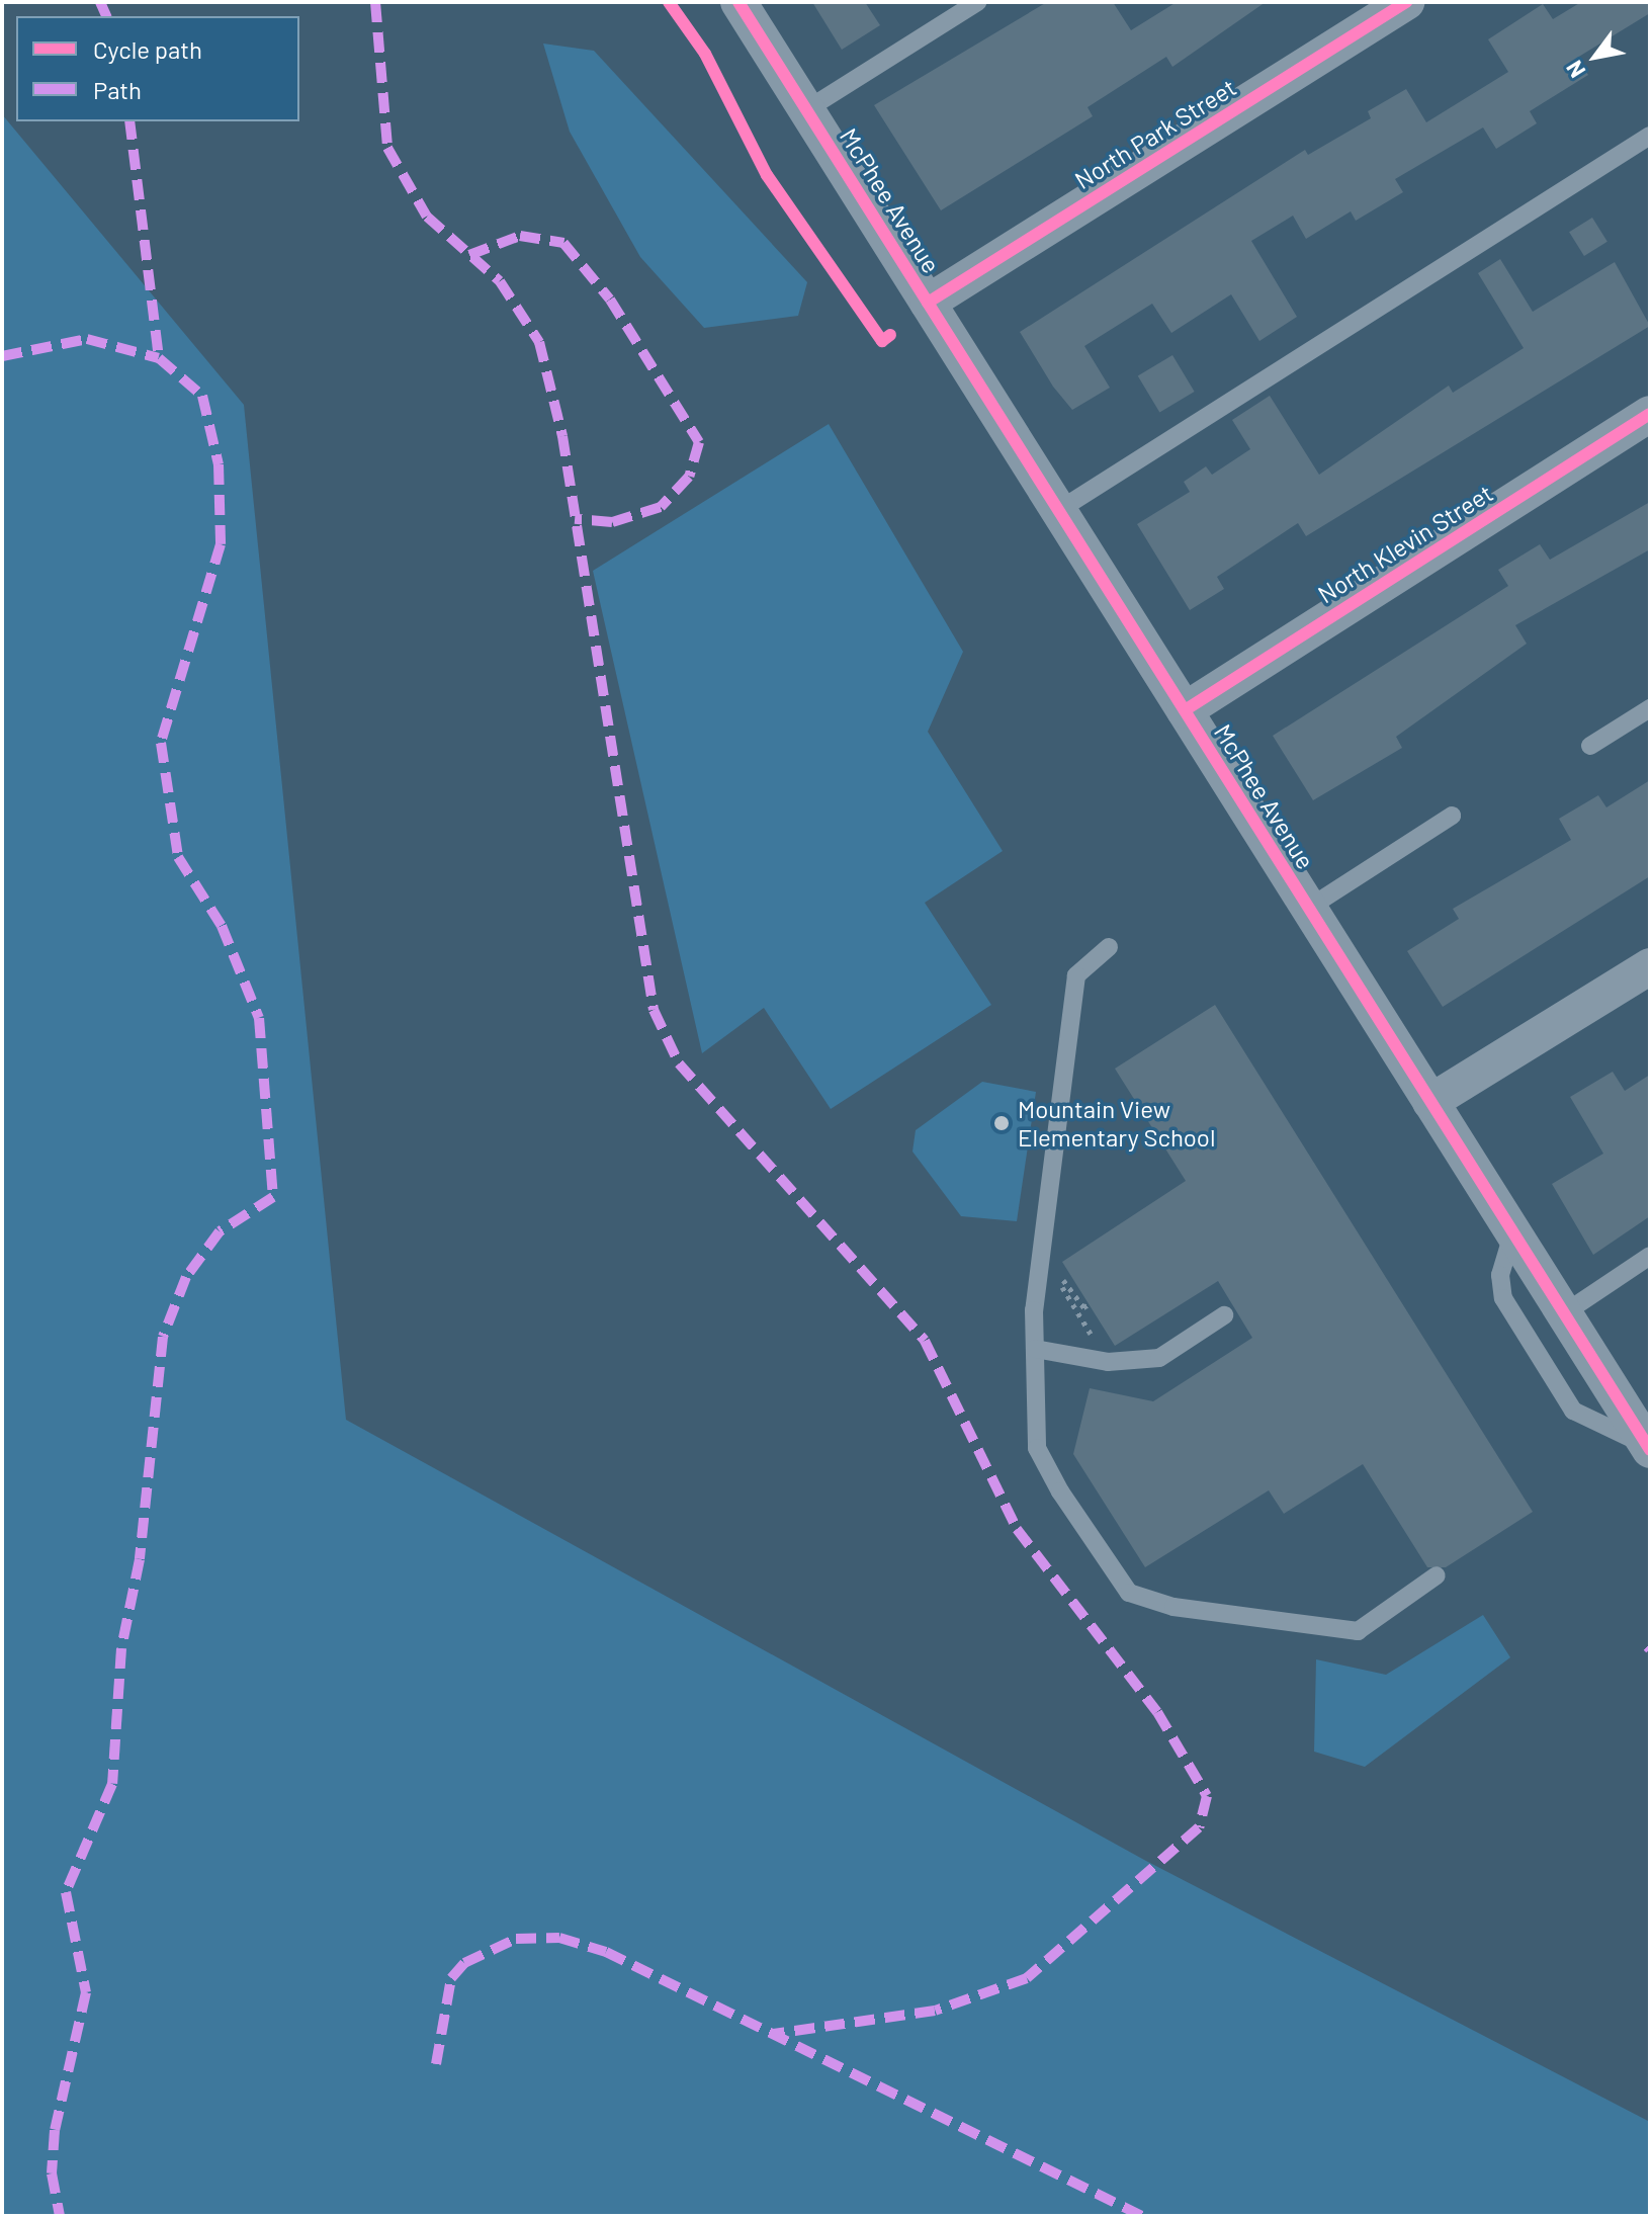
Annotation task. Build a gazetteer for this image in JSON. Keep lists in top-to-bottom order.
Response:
{
  "streets": {
    "street": ["North Park Street", "McPhee Avenue", "North Klevin Street"]
  },
  "crossings": [
    ["North Park Street", "McPhee Avenue"],
    ["McPhee Avenue", "North Klevin Street"]
  ],
  "places": ["Mountain View Elementary School"],
  "legend": ["Cycle path", "Path"],
  "north": "bottom left"
}
